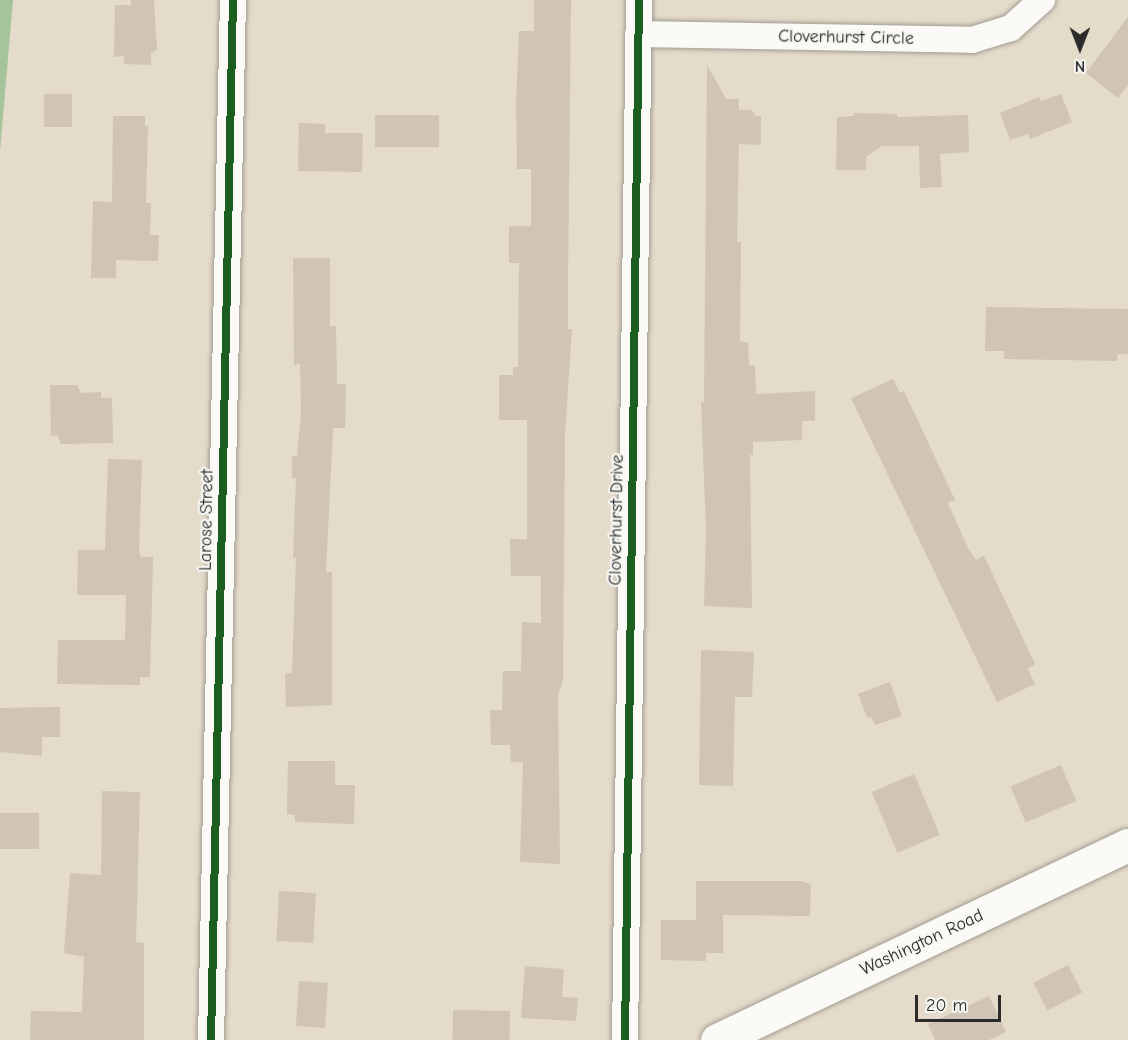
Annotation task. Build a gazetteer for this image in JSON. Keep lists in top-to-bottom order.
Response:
{
  "streets": {
    "street": [
      "Cloverhurst Circle",
      "Larose Street",
      "Cloverhurst Drive",
      "Washington Road"
    ]
  },
  "crossings": [
    ["Cloverhurst Circle", "Cloverhurst Drive"]
  ],
  "scale_bar": "20 m",
  "north": "bottom"
}
